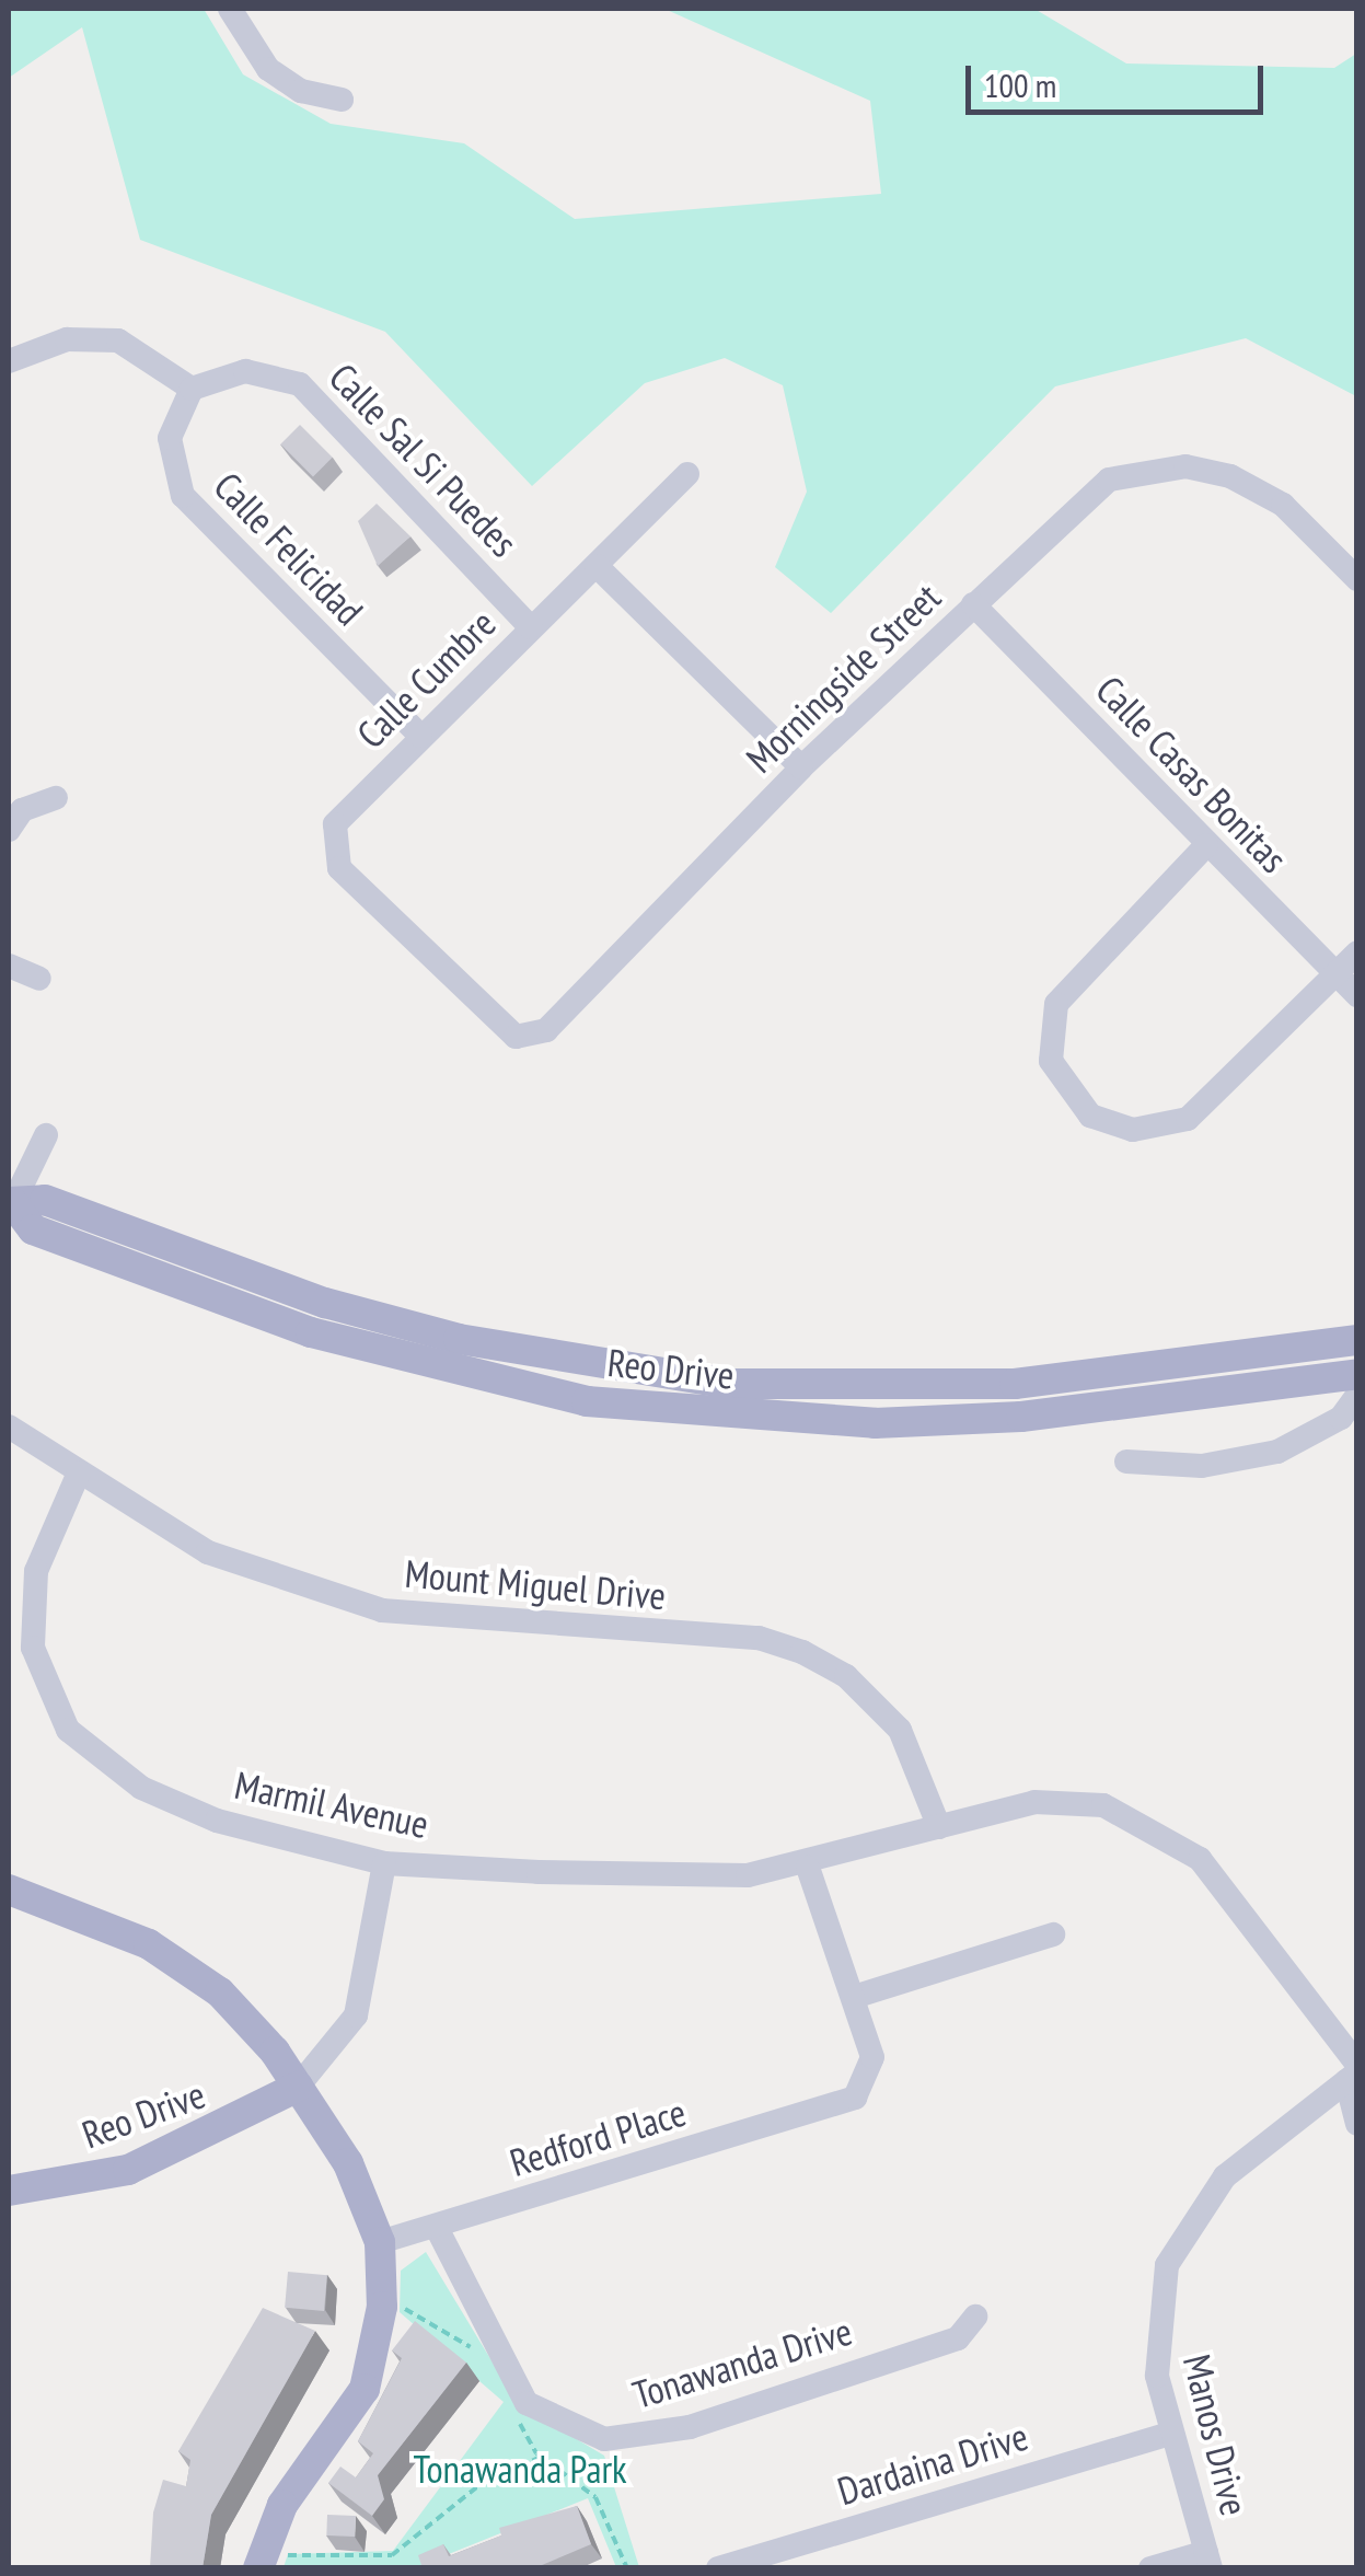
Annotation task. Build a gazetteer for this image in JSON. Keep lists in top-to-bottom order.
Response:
{
  "streets": {
    "main road": ["Reo Drive"],
    "street": [
      "Calle Sal Si Puedes",
      "Calle Felicidad",
      "Morningside Street",
      "Calle Cumbre",
      "Calle Casas Bonitas",
      "Mount Miguel Drive",
      "Marmil Avenue",
      "Redford Place",
      "Tonawanda Drive",
      "Manos Drive",
      "Dardaina Drive"
    ]
  },
  "crossings": [
    ["Calle Sal Si Puedes", "Calle Felicidad"],
    ["Calle Sal Si Puedes", "Calle Cumbre"],
    ["Calle Felicidad", "Calle Cumbre"],
    ["Morningside Street", "Calle Cumbre"],
    ["Morningside Street", "Calle Casas Bonitas"],
    ["Mount Miguel Drive", "Marmil Avenue"],
    ["Marmil Avenue", "Manos Drive"],
    ["Redford Place", "Tonawanda Drive"],
    ["Manos Drive", "Dardaina Drive"]
  ],
  "parks": ["Tonawanda Park"],
  "scale_bar": "100 m"
}
